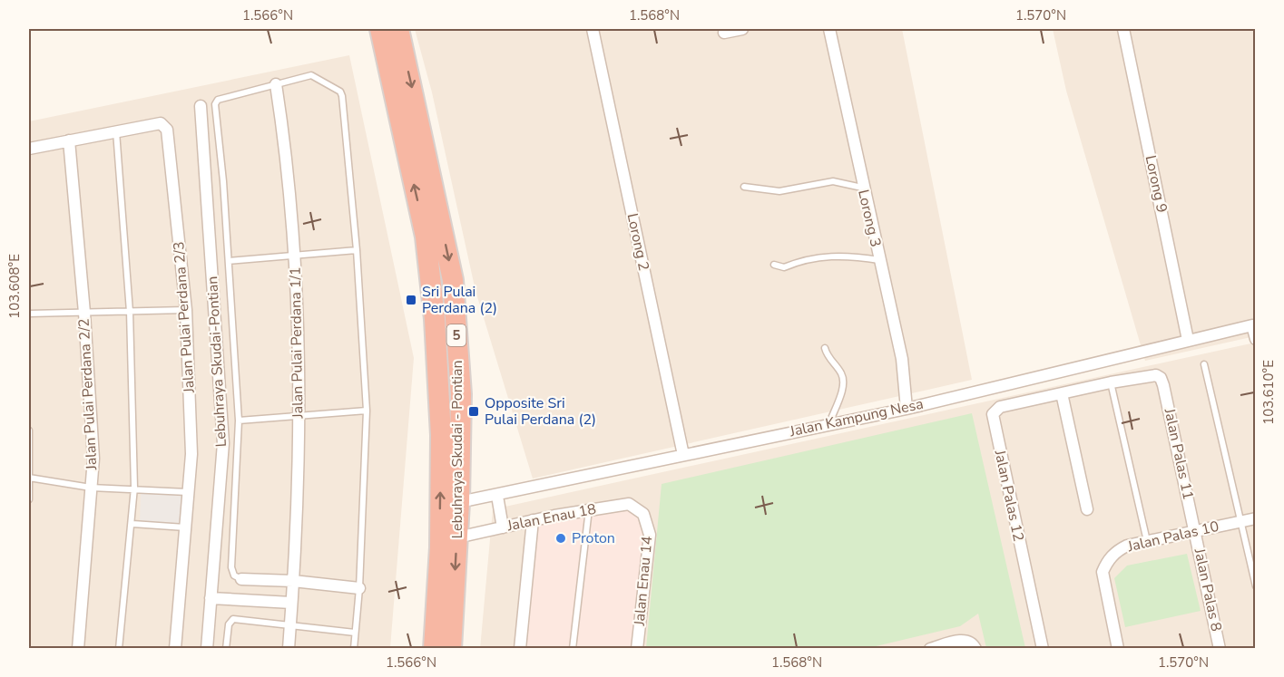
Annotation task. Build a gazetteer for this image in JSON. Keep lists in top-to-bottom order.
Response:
{
  "streets": {
    "highway": ["5", "Lebuhraya Skudai - Pontian"],
    "street": [
      "Lorong 9",
      "Lorong 3",
      "Lorong 2",
      "Jalan Pulai Perdana 2/3",
      "Jalan Pulai Perdana 1/1",
      "Lebuhraya Skudai-Pontian",
      "Jalan Pulai Perdana 2/2",
      "Jalan Kampung Nesa",
      "Jalan Palas 11",
      "Jalan Palas 12",
      "Jalan Enau 18",
      "Jalan Palas 10",
      "Jalan Enau 14",
      "Jalan Palas 8"
    ]
  },
  "crossings": [
    ["Lorong 9", "Jalan Kampung Nesa"],
    ["Lorong 3", "Jalan Kampung Nesa"],
    ["Lorong 2", "Jalan Kampung Nesa"],
    ["Jalan Pulai Perdana 2/3", "Jalan Pulai Perdana 2/2"],
    ["Jalan Kampung Nesa", "Lebuhraya Skudai - Pontian"],
    ["Lebuhraya Skudai - Pontian", "Jalan Enau 18"],
    ["Jalan Palas 11", "Jalan Palas 12"],
    ["Jalan Palas 11", "Jalan Palas 10"],
    ["Jalan Palas 11", "Jalan Palas 8"],
    ["Jalan Enau 18", "Jalan Enau 14"],
    ["Jalan Palas 10", "Jalan Palas 8"]
  ],
  "places": {
    "transit": ["Sri Pulai Perdana (2)", "Opposite Sri Pulai Perdana (2)"],
    "other": ["Proton"]
  },
  "coordinates": [
    "1.566°N",
    "1.568°N",
    "1.570°N",
    "103.608°E",
    "103.610°E"
  ]
}
